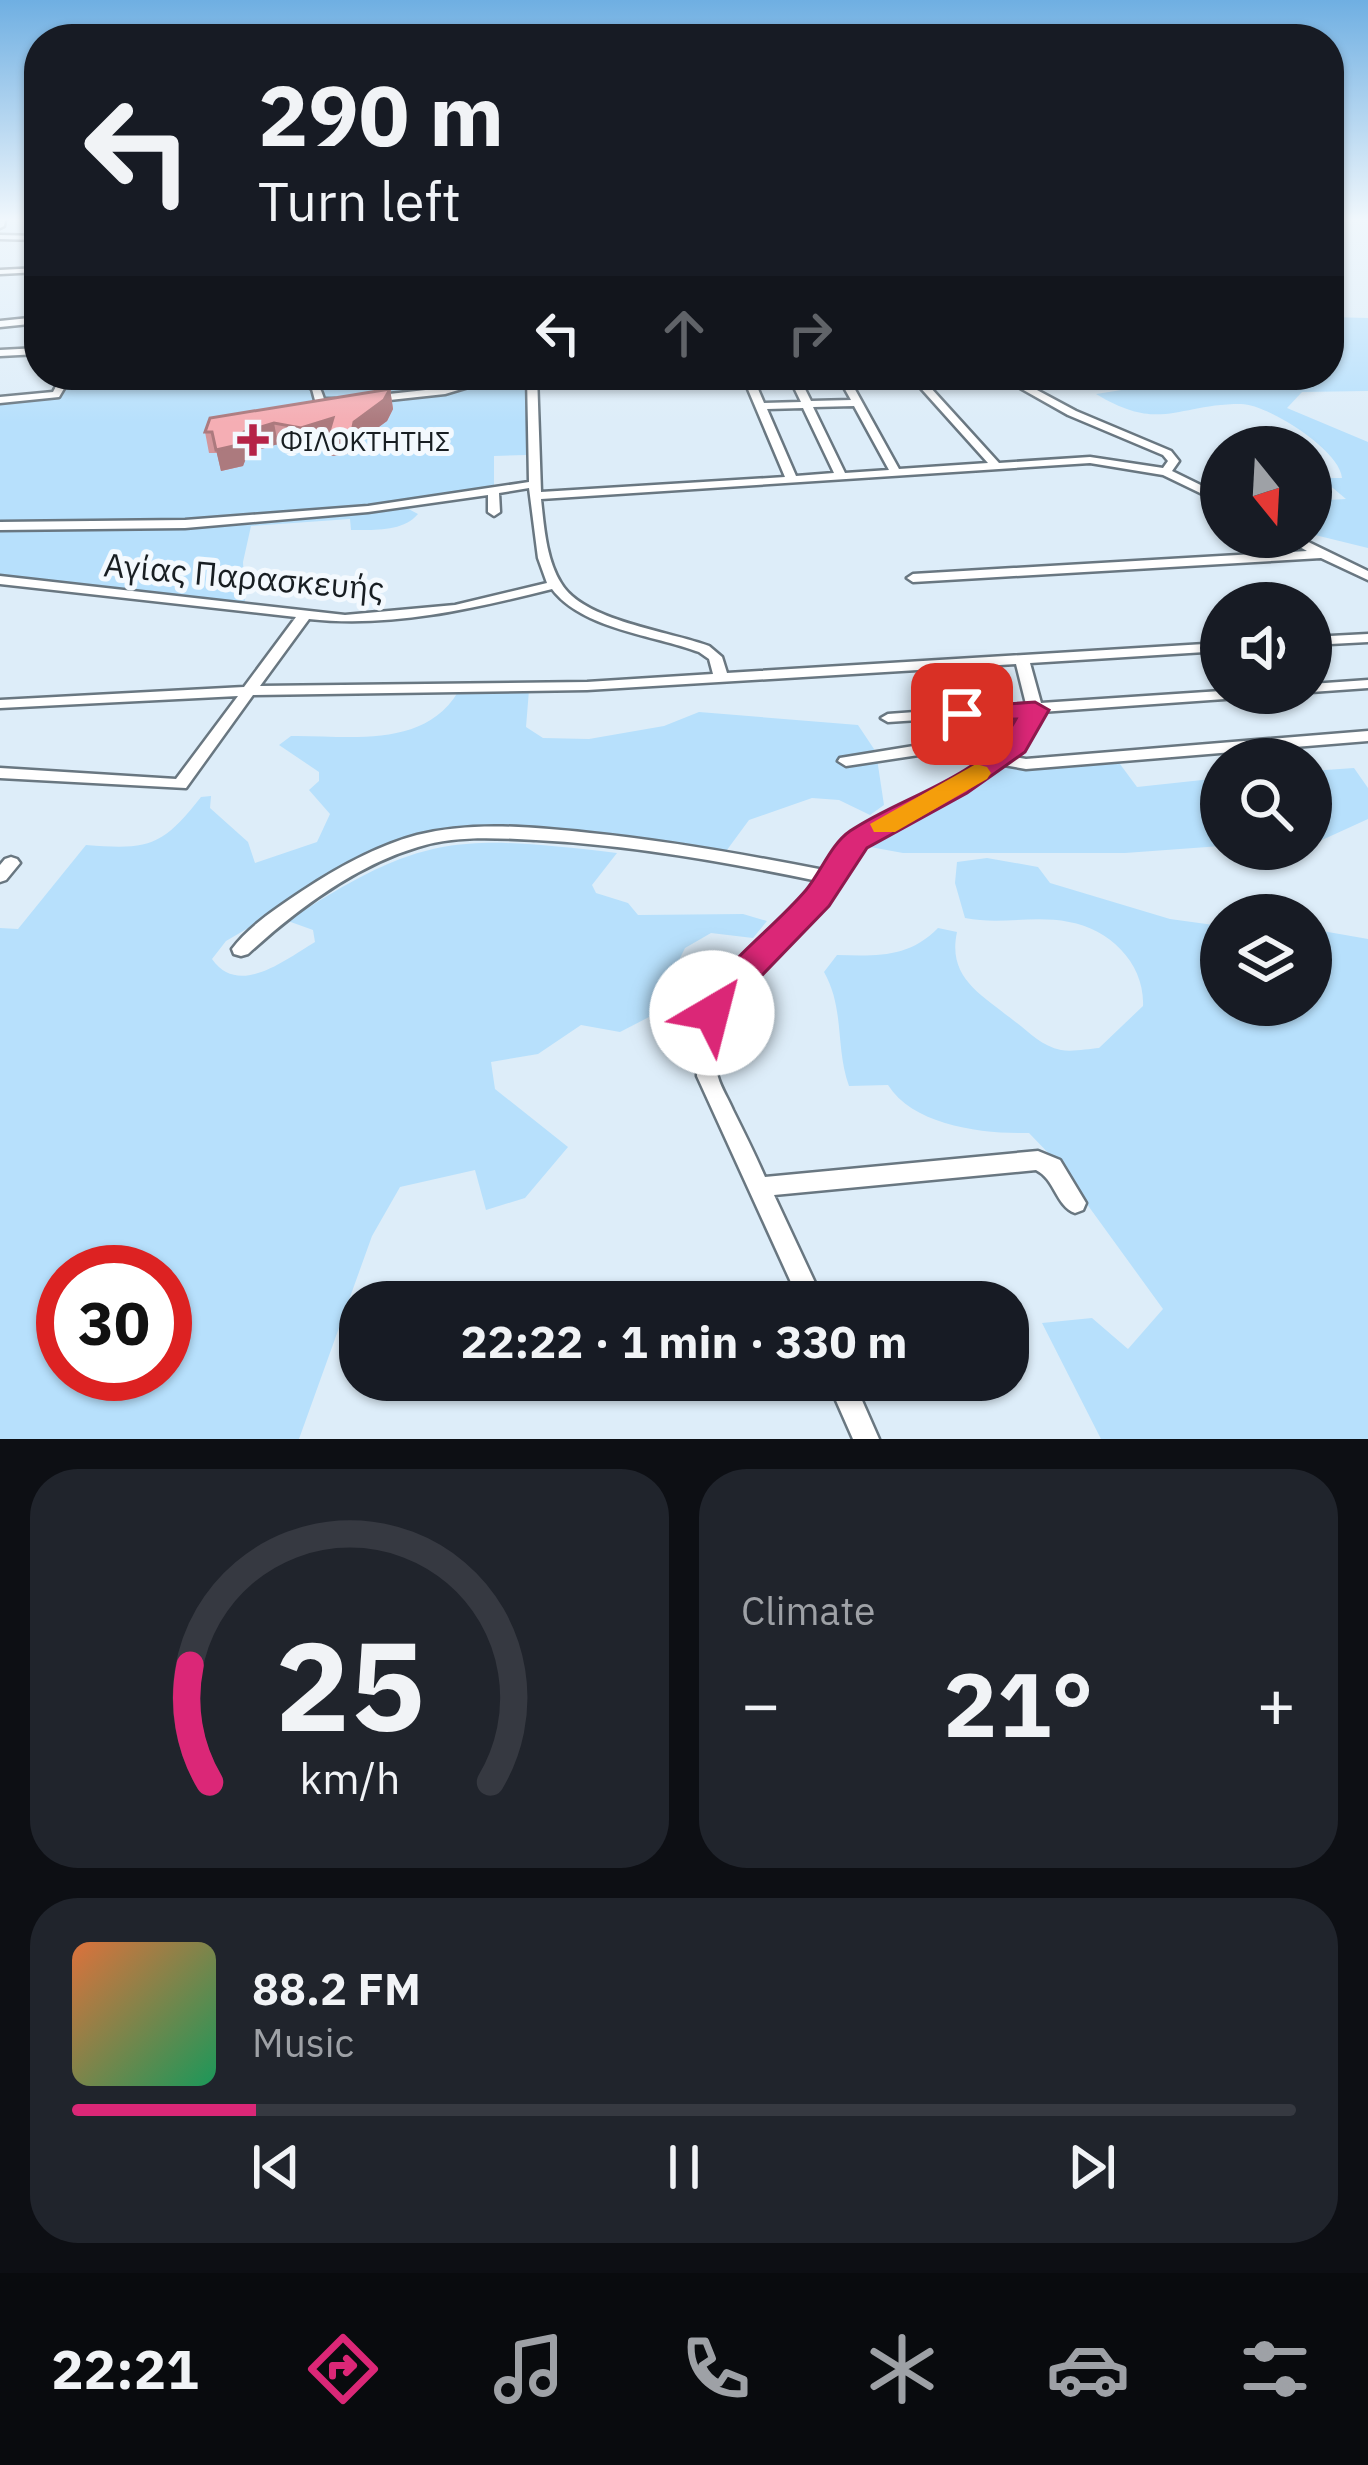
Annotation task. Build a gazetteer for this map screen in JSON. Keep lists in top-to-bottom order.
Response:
{
  "streets": {
    "street": ["Αγίας Παρασκευής"]
  },
  "places": {
    "health": ["ΦΙΛΟΚΤΗΤΗΣ"]
  },
  "north": "bottom",
  "page": {
    "turn": ["290 m", "Turn left"],
    "limit": "30",
    "trip": "22:22 · 1 min · 330 m",
    "tile": "Climate",
    "heat": ["−", "21°", "+"],
    "song": ["88.2 FM", "Music"],
    "tabs": "22:21",
    "gauge": ["25", "km/h"]
  }
}
